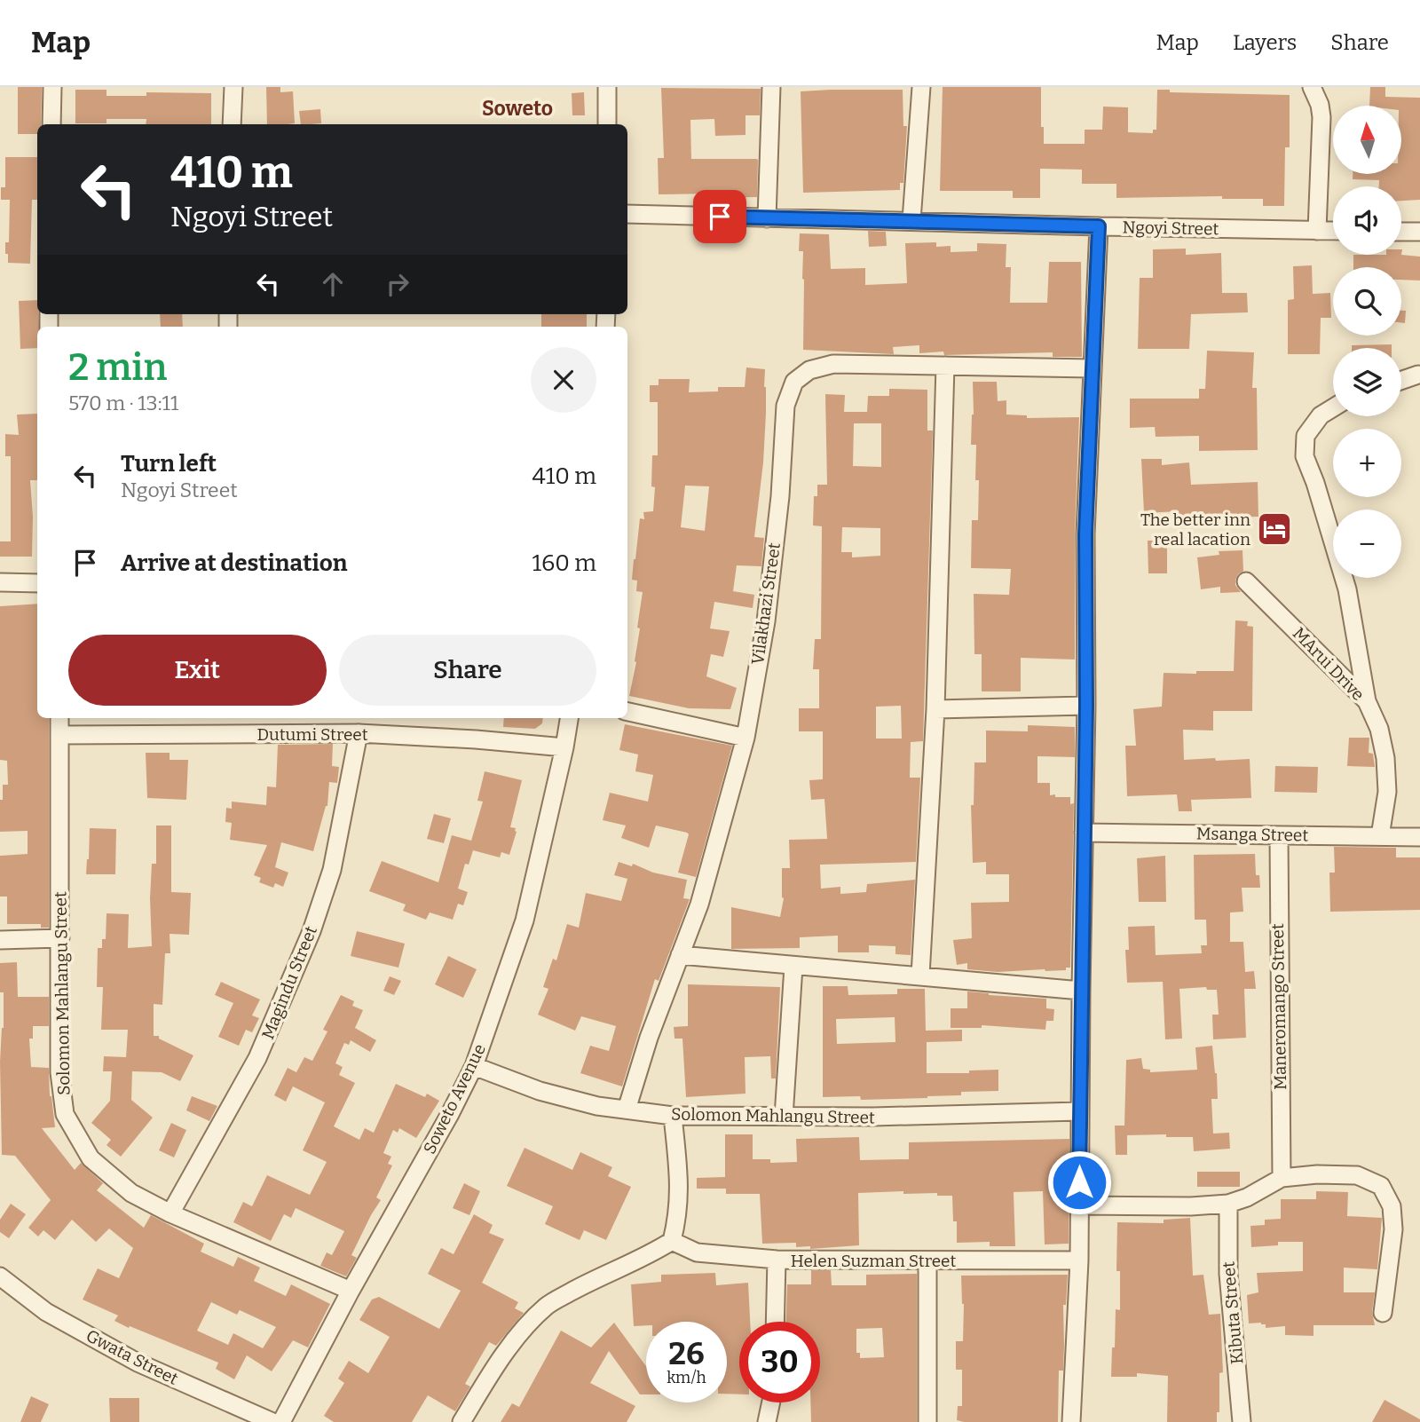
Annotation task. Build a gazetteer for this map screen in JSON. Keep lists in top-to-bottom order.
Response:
{
  "streets": {
    "street": [
      "Ngoyi Street",
      "Vilakhazi Street",
      "MArui Drive",
      "Dutumi Street",
      "Msanga Street",
      "Magindu Street",
      "Solomon Mahlangu Street",
      "Maneromango Street",
      "Soweto Avenue",
      "Helen Suzman Street",
      "Kibuta Street",
      "Gwata Street"
    ]
  },
  "crossings": [
    ["Vilakhazi Street", "Solomon Mahlangu Street"],
    ["MArui Drive", "Msanga Street"],
    ["Dutumi Street", "Magindu Street"],
    ["Dutumi Street", "Solomon Mahlangu Street"],
    ["Dutumi Street", "Soweto Avenue"],
    ["Msanga Street", "Maneromango Street"],
    ["Magindu Street", "Solomon Mahlangu Street"],
    ["Solomon Mahlangu Street", "Soweto Avenue"]
  ],
  "districts": ["Soweto"],
  "places": {
    "hotel": ["The better inn real lacation"]
  },
  "north": "top",
  "page": {
    "header": "Map",
    "nav": ["Map", "Layers", "Share"],
    "map_buttons": ["+", "−"],
    "turn": ["410 m", "Ngoyi Street"],
    "heading": ["2 min", "570 m · 13:11"],
    "list": [
      {
        "name": "Turn left",
        "note": "Ngoyi Street",
        "value": "410 m"
      },
      {
        "name": "Arrive at destination",
        "value": "160 m"
      }
    ],
    "buttons": ["Exit", "Share"],
    "speed": "26 km/h",
    "limit": "30"
  }
}
